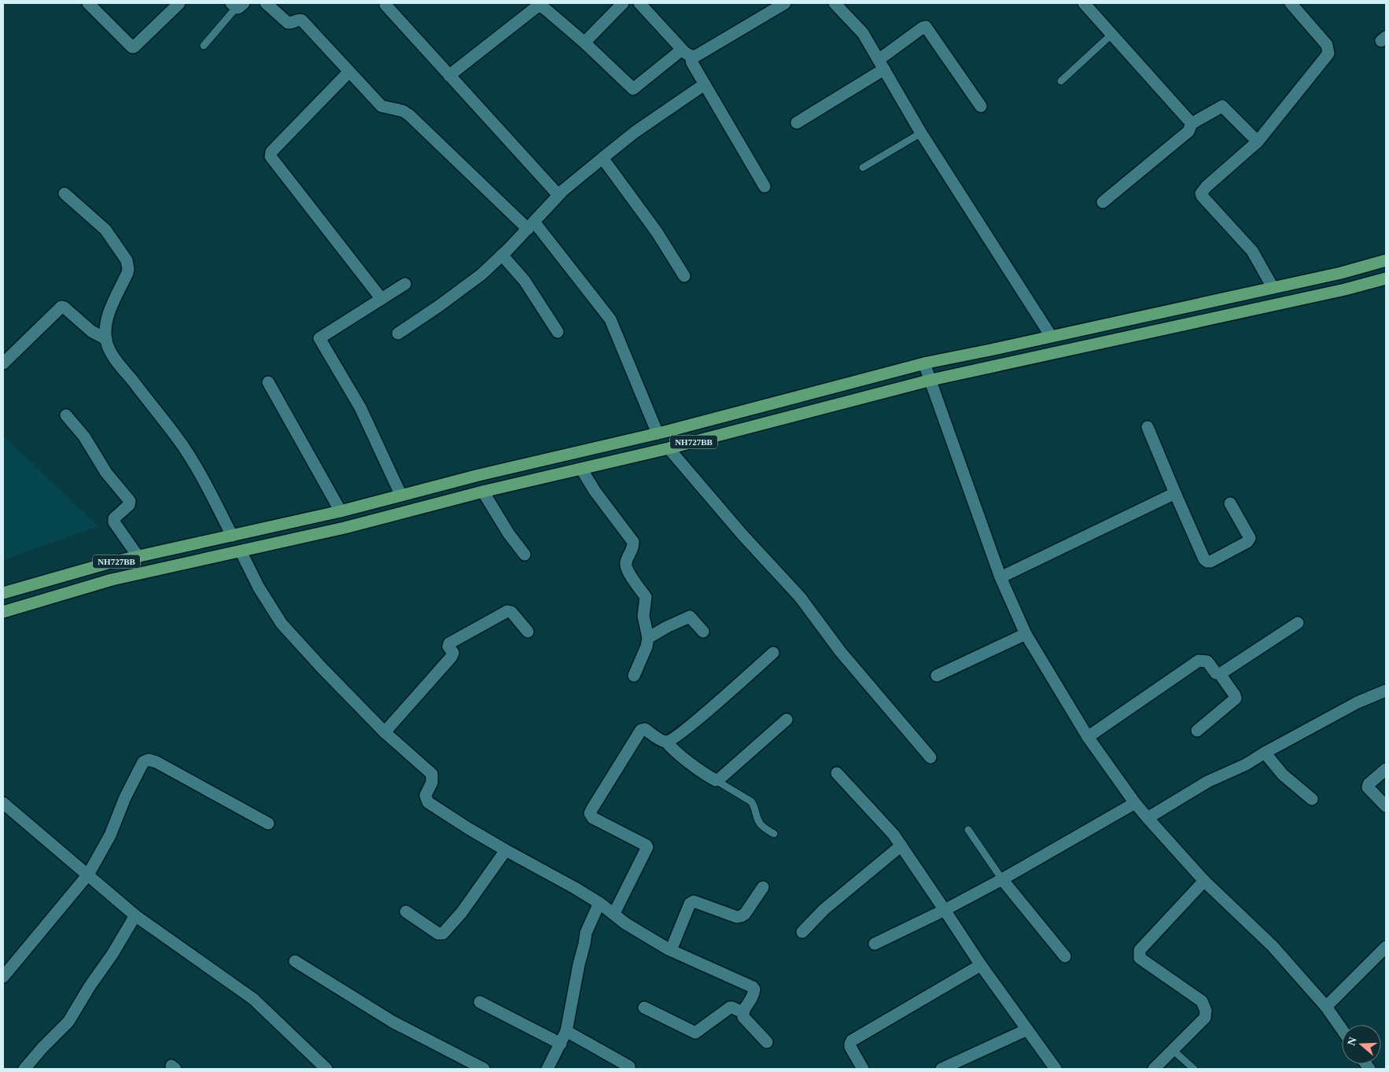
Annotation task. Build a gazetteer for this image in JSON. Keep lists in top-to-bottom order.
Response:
{
  "streets": {
    "highway": ["NH727BB"]
  },
  "north": "left"
}
